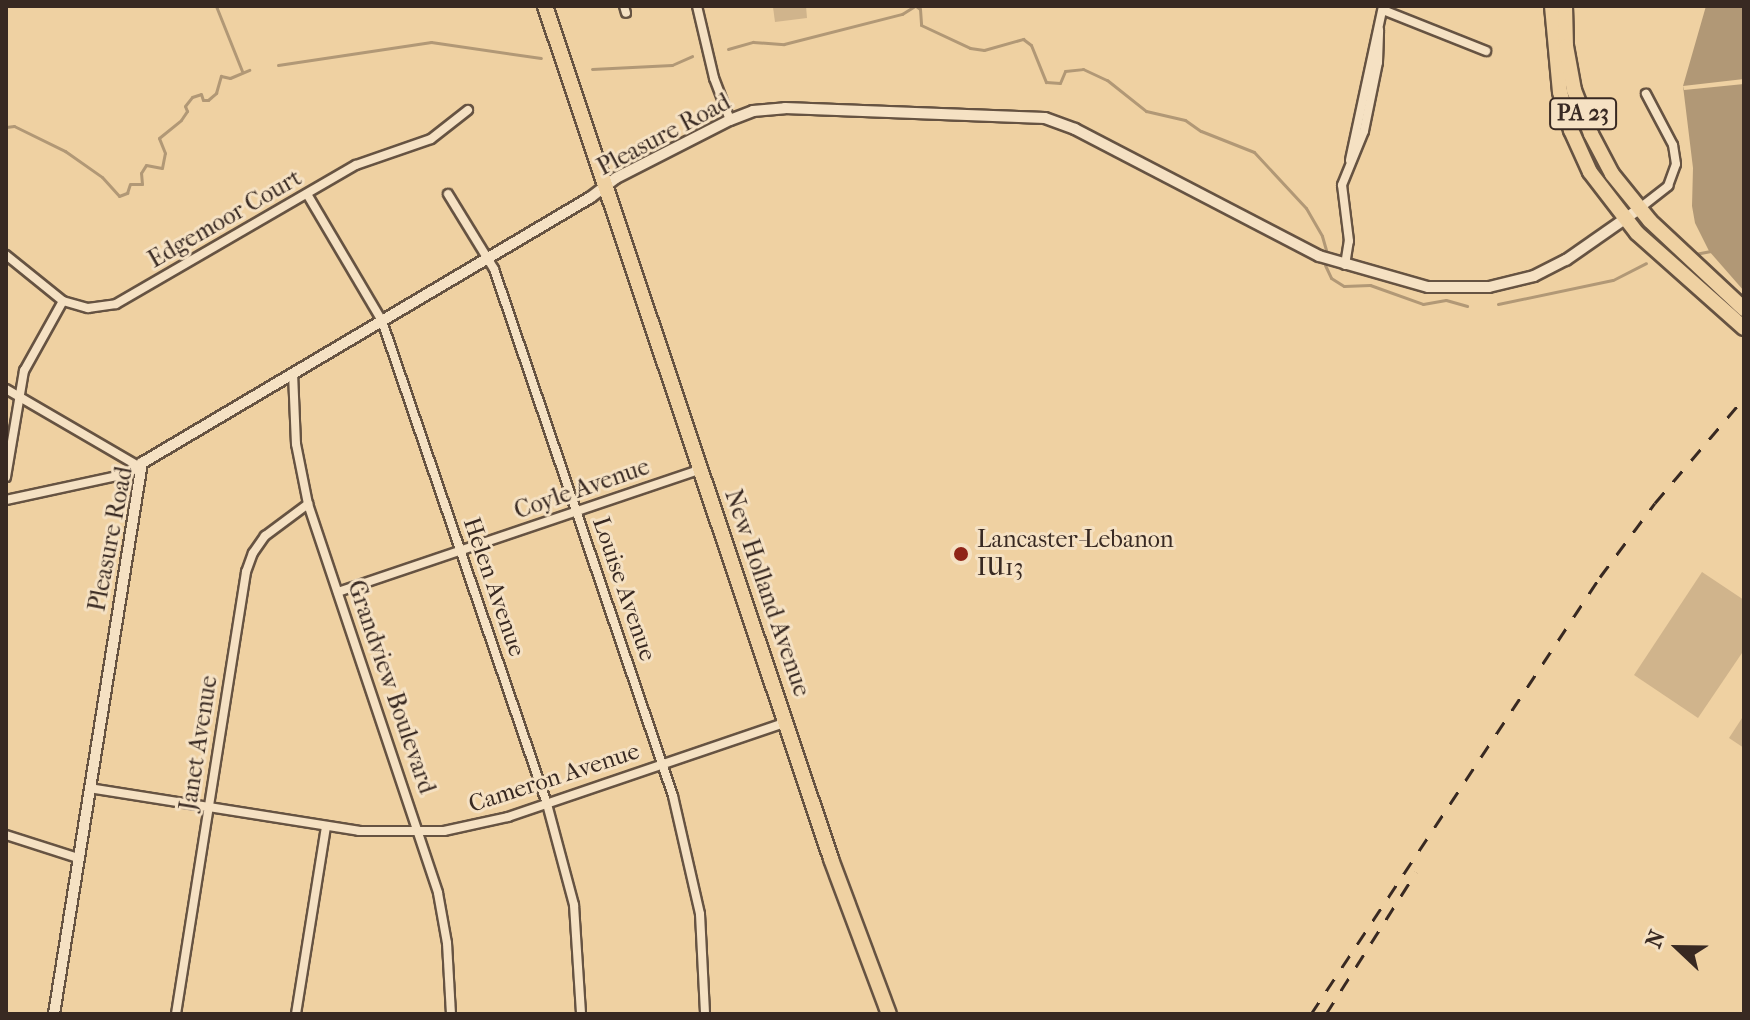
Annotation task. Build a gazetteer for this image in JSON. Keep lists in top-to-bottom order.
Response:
{
  "streets": {
    "main road": ["PA 23", "New Holland Avenue"],
    "street": [
      "Pleasure Road",
      "Edgemoor Court",
      "Coyle Avenue",
      "Helen Avenue",
      "Louise Avenue",
      "Grandview Boulevard",
      "Janet Avenue",
      "Cameron Avenue"
    ]
  },
  "crossings": [
    ["PA 23", "Pleasure Road"],
    ["Pleasure Road", "Helen Avenue"],
    ["Pleasure Road", "Louise Avenue"],
    ["Pleasure Road", "New Holland Avenue"],
    ["Pleasure Road", "Grandview Boulevard"],
    ["Pleasure Road", "Cameron Avenue"],
    ["Edgemoor Court", "Helen Avenue"],
    ["Coyle Avenue", "Helen Avenue"],
    ["Coyle Avenue", "Louise Avenue"],
    ["Coyle Avenue", "New Holland Avenue"],
    ["Coyle Avenue", "Grandview Boulevard"],
    ["Helen Avenue", "Cameron Avenue"],
    ["Louise Avenue", "Cameron Avenue"],
    ["New Holland Avenue", "Cameron Avenue"],
    ["Grandview Boulevard", "Janet Avenue"],
    ["Grandview Boulevard", "Cameron Avenue"],
    ["Janet Avenue", "Cameron Avenue"]
  ],
  "places": ["Lancaster-Lebanon IU13"],
  "north": "left"
}
